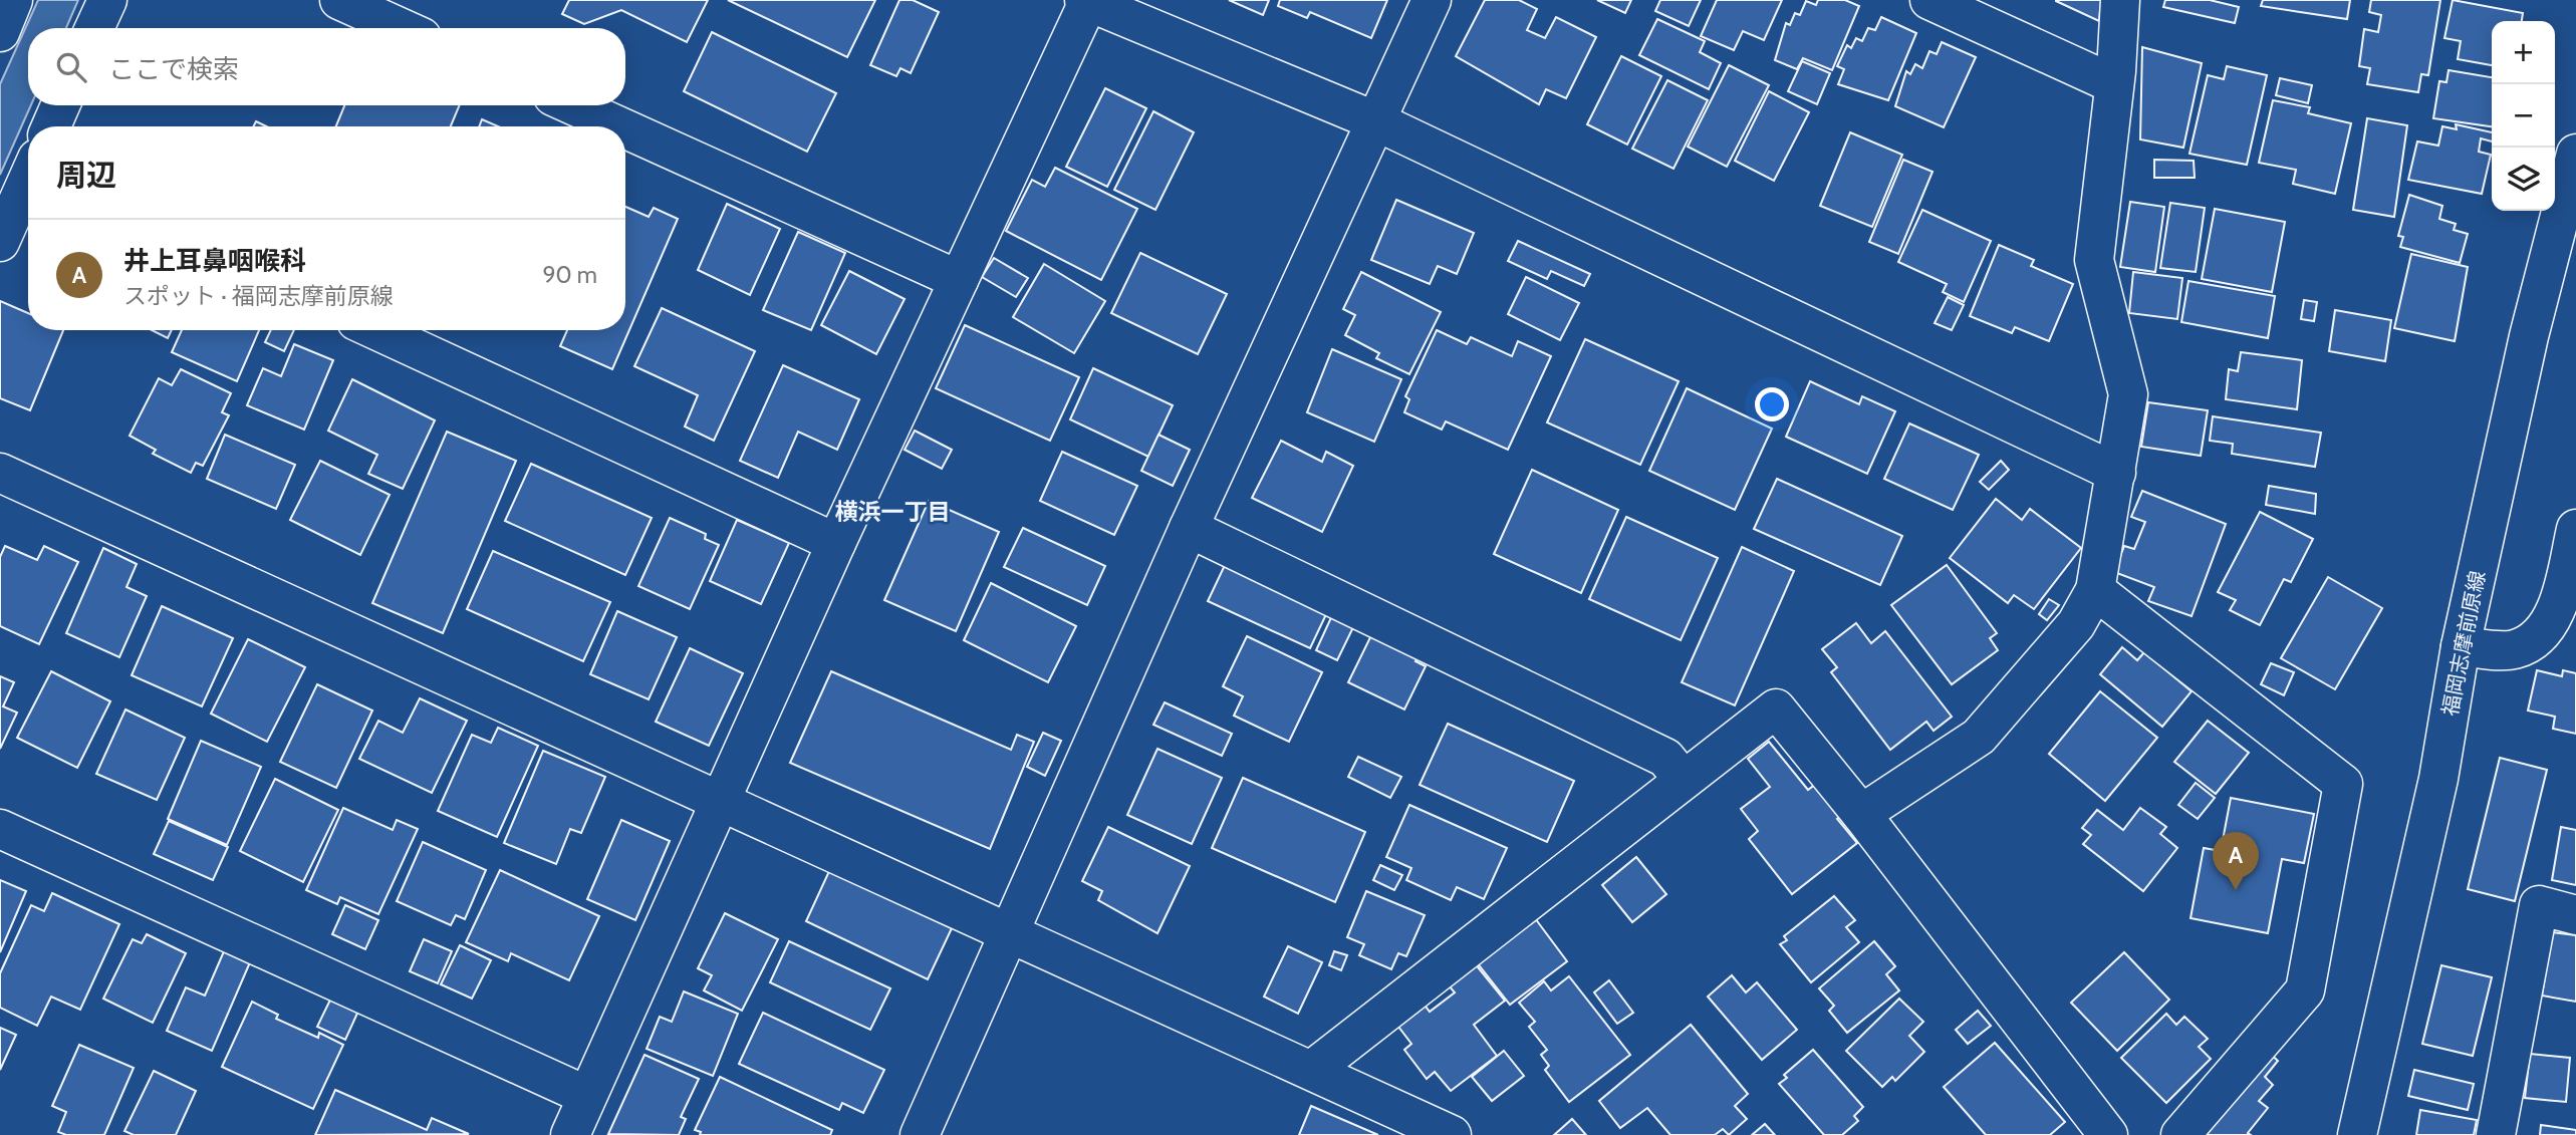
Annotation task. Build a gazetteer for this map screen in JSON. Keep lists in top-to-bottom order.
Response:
{
  "streets": {
    "street": ["福岡志摩前原線"]
  },
  "districts": ["横浜一丁目"],
  "page": {
    "map_buttons": ["+", "−"],
    "search": "ここで検索",
    "heading": "周辺",
    "list": [
      {
        "mark": "A",
        "name": "井上耳鼻咽喉科",
        "note": "スポット · 福岡志摩前原線",
        "value": "90 m"
      }
    ],
    "pins": "A"
  }
}
